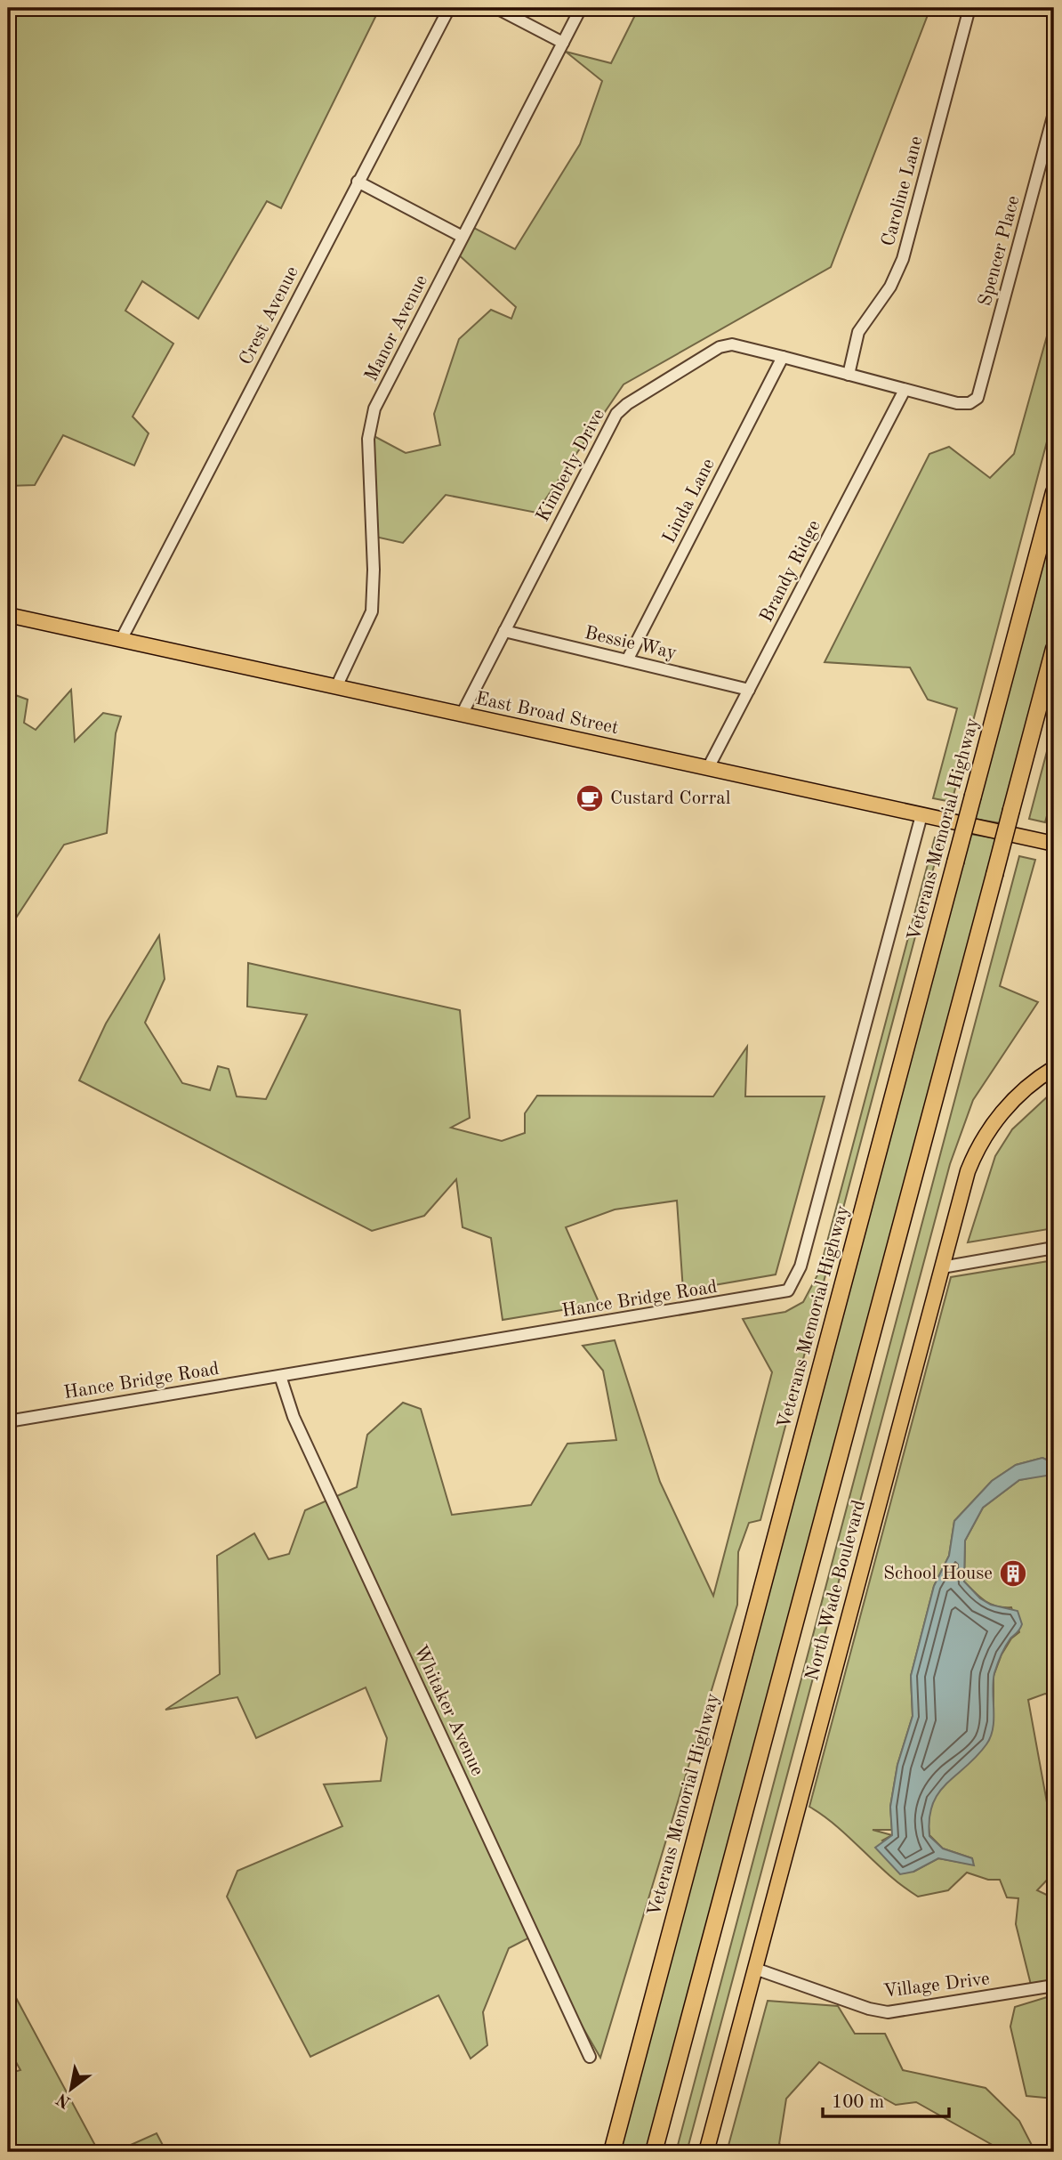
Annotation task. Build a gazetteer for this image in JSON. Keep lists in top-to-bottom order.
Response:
{
  "streets": {
    "highway": ["Veterans Memorial Highway"],
    "main road": ["East Broad Street", "North Wade Boulevard"],
    "street": [
      "Caroline Lane",
      "Spencer Place",
      "Crest Avenue",
      "Manor Avenue",
      "Kimberly Drive",
      "Linda Lane",
      "Brandy Ridge",
      "Bessie Way",
      "Hance Bridge Road",
      "Whitaker Avenue",
      "Village Drive"
    ]
  },
  "crossings": [
    ["Caroline Lane", "Kimberly Drive"],
    ["Spencer Place", "Kimberly Drive"],
    ["Crest Avenue", "East Broad Street"],
    ["Manor Avenue", "East Broad Street"],
    ["Kimberly Drive", "Linda Lane"],
    ["Kimberly Drive", "Brandy Ridge"],
    ["Kimberly Drive", "Bessie Way"],
    ["Kimberly Drive", "East Broad Street"],
    ["Linda Lane", "Bessie Way"],
    ["Brandy Ridge", "Bessie Way"],
    ["Brandy Ridge", "East Broad Street"],
    ["East Broad Street", "Hance Bridge Road"],
    ["Hance Bridge Road", "Whitaker Avenue"],
    ["North Wade Boulevard", "Village Drive"]
  ],
  "places": {
    "cafe": ["Custard Corral"],
    "building": ["School House"]
  },
  "scale_bar": "100 m",
  "north": "bottom left"
}
